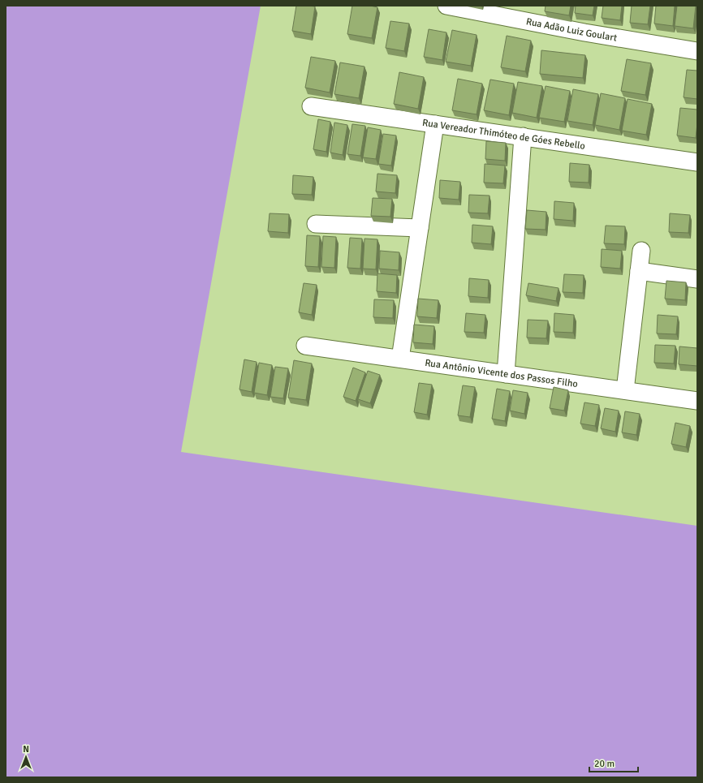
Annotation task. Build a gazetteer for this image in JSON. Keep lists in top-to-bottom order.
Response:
{
  "streets": {
    "street": ["Rua Adão Luiz Goulart", "Rua Vereador Thimóteo de Góes Rebello", "Rua Antônio Vicente dos Passos Filho"]
  },
  "scale_bar": "20 m",
  "north": "top"
}
